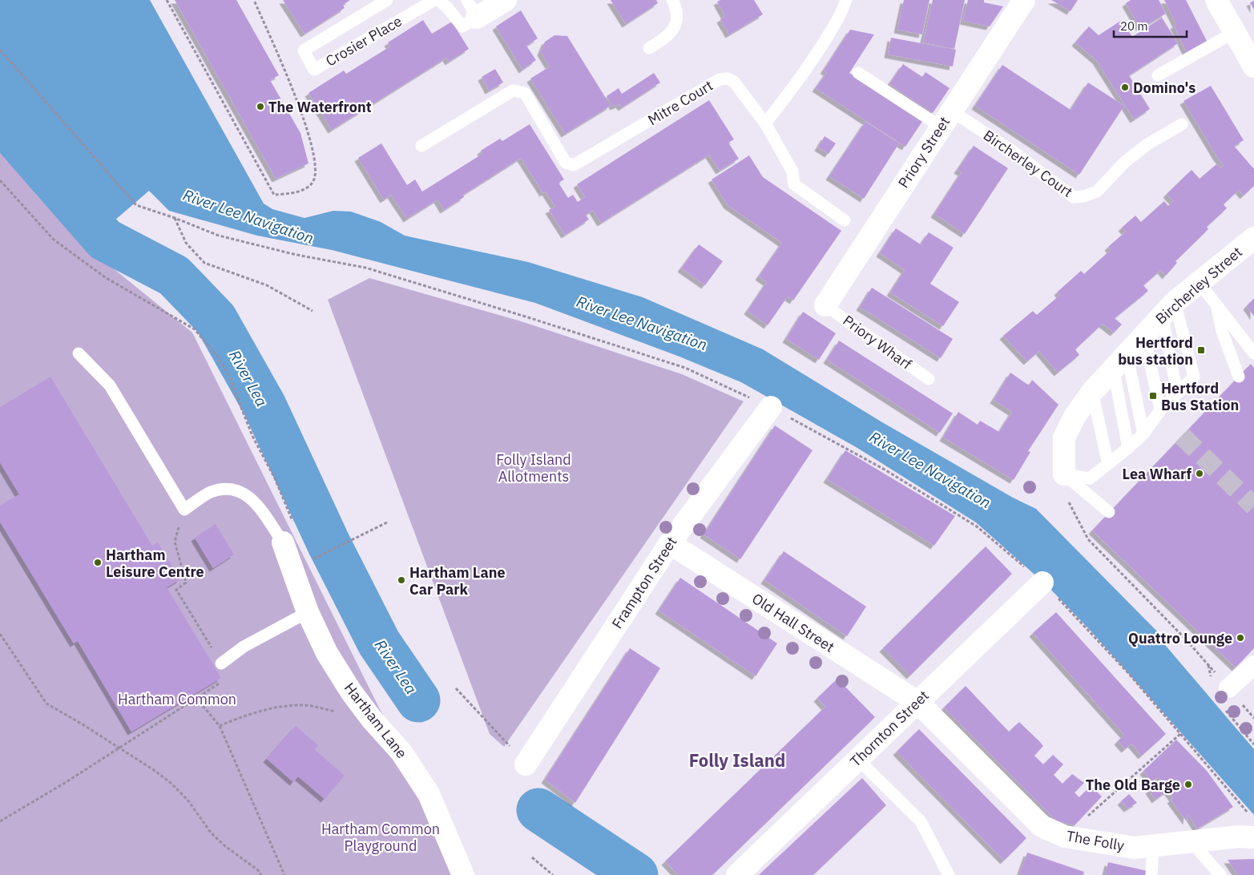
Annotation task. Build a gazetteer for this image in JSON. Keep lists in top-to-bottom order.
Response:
{
  "streets": {
    "street": [
      "Priory Street",
      "Bircherley Street",
      "Frampton Street",
      "Old Hall Street",
      "Hartham Lane",
      "Thornton Street",
      "The Folly"
    ],
    "lane": [
      "Crosier Place",
      "Mitre Court",
      "Bircherley Court",
      "Priory Wharf"
    ]
  },
  "crossings": [
    ["Priory Street", "Bircherley Court"],
    ["Priory Street", "Priory Wharf"],
    ["Frampton Street", "Old Hall Street"],
    ["Old Hall Street", "Thornton Street"],
    ["Old Hall Street", "The Folly"],
    ["Thornton Street", "The Folly"]
  ],
  "districts": ["Folly Island"],
  "water": ["River Lee Navigation", "River Lea"],
  "parks": ["Folly Island Allotments", "Hartham Common", "Hartham Common Playground"],
  "places": {
    "other": [
      "Domino's",
      "The Waterfront",
      "Lea Wharf",
      "Hartham Leisure Centre",
      "Hartham Lane Car Park",
      "Quattro Lounge",
      "The Old Barge"
    ],
    "transit": ["Hertford bus station", "Hertford Bus Station"]
  },
  "scale_bar": "20 m"
}
